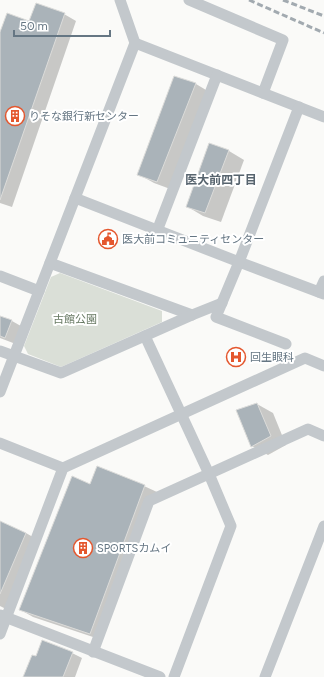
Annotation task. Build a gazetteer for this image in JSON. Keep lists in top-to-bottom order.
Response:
{
  "districts": ["医大前四丁目"],
  "parks": ["古館公園"],
  "places": {
    "building": ["りそな銀行新センター", "SPORTSカムイ"],
    "public building": ["医大前コミュニティセンター"],
    "hospital": ["回生眼科"]
  },
  "scale_bar": "50 m"
}
